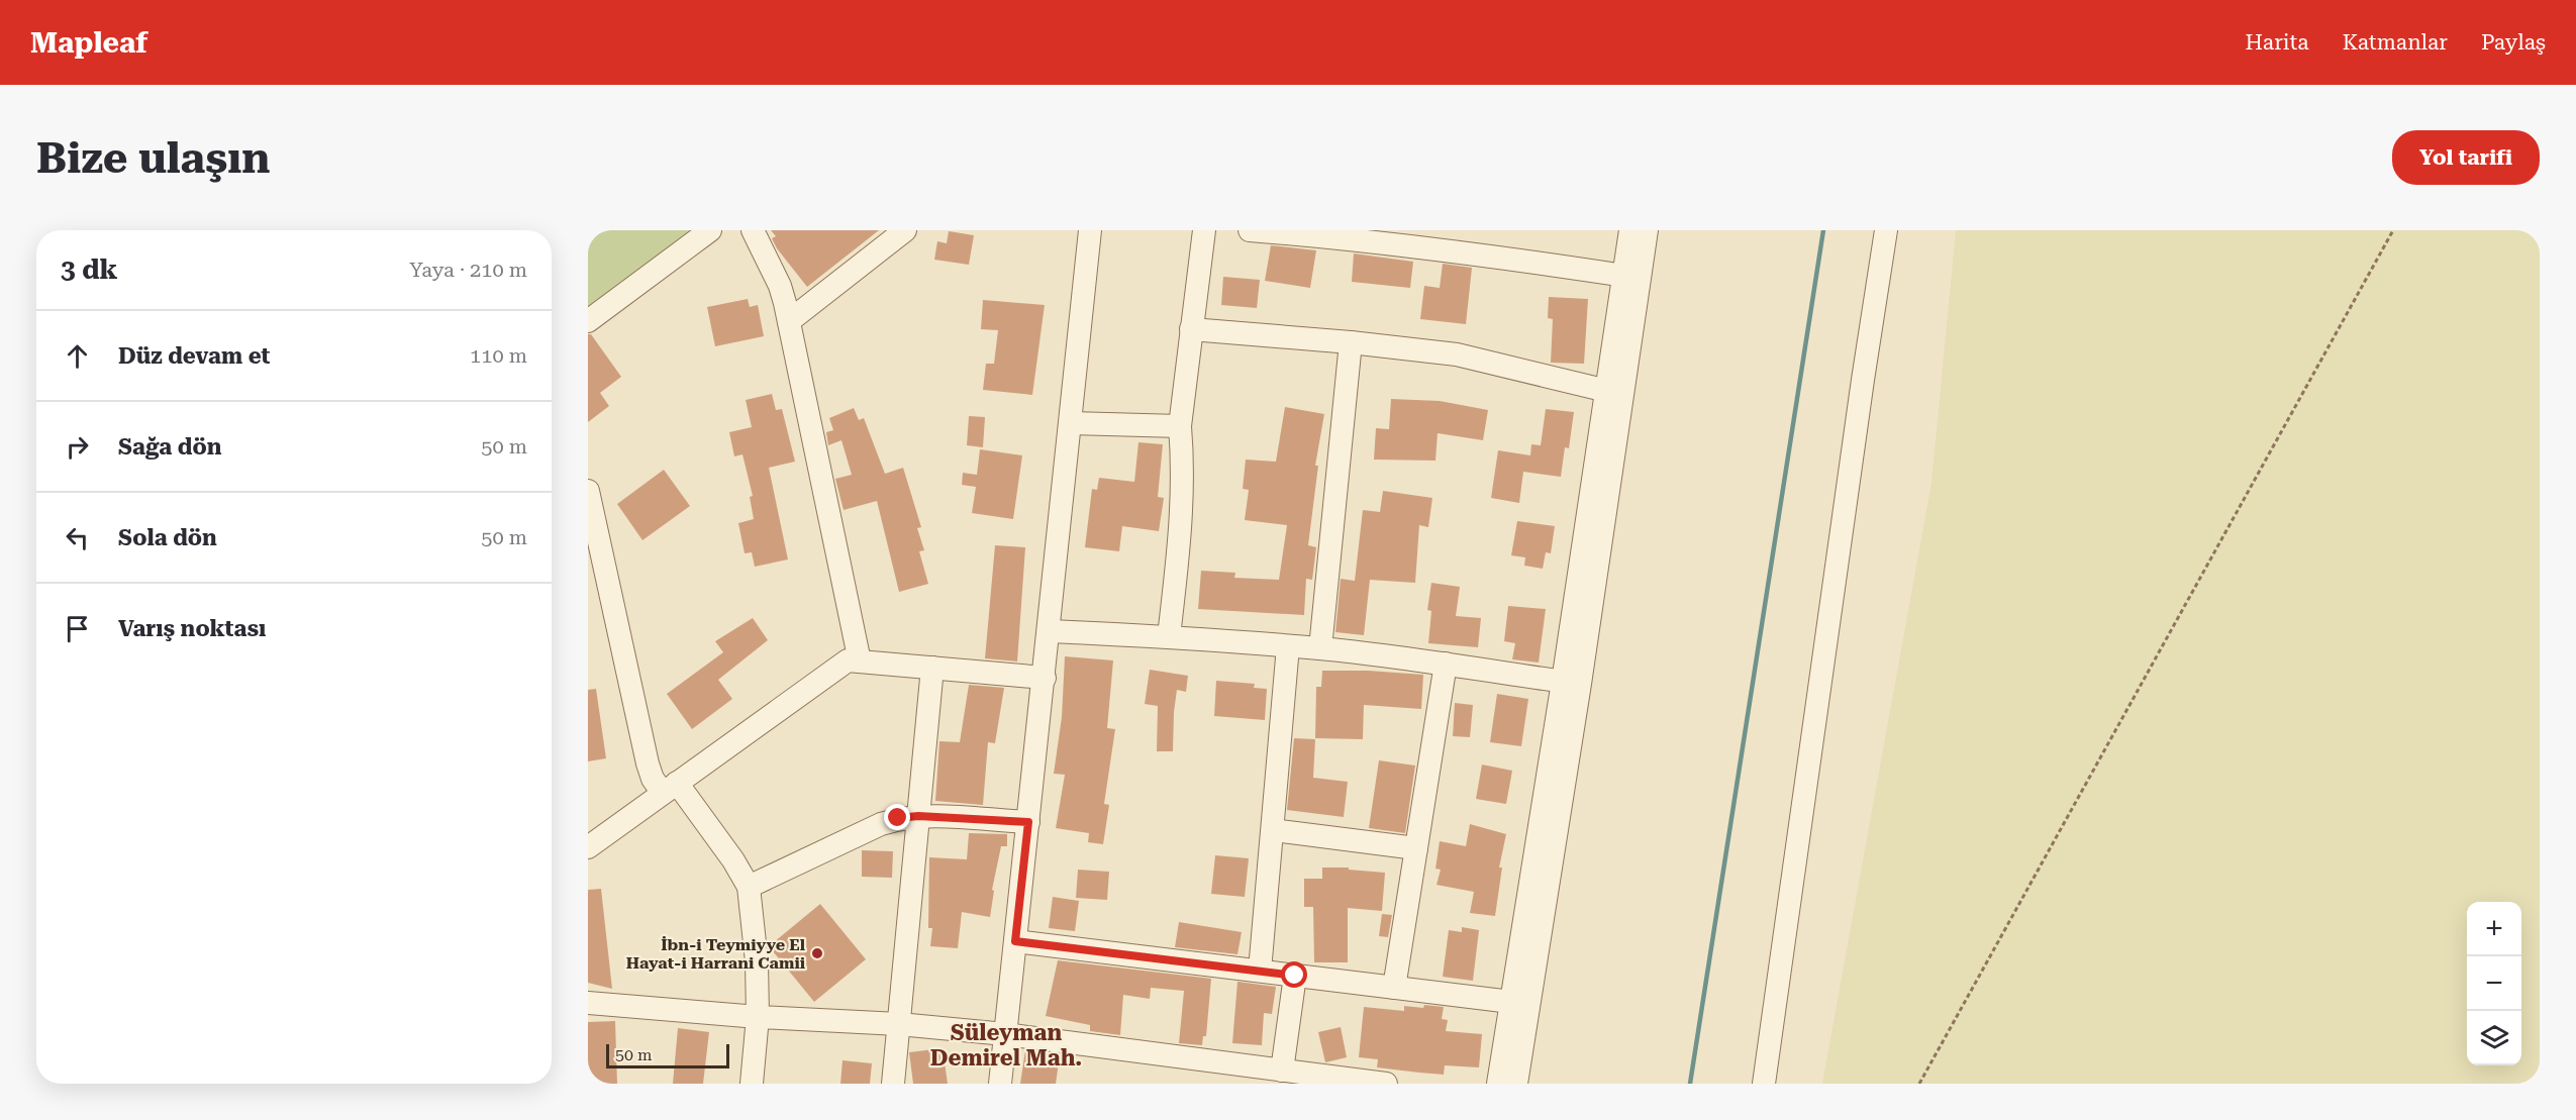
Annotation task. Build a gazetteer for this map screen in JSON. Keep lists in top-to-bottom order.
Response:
{
  "districts": ["Süleyman Demirel Mah."],
  "places": ["İbn-i Teymiyye El Hayat-i Harrani Camii"],
  "scale_bar": "50 m",
  "page": {
    "header": "Mapleaf",
    "nav": ["Harita", "Katmanlar", "Paylaş"],
    "buttons": "Yol tarifi",
    "title": "Bize ulaşın",
    "heading": ["3 dk", "Yaya · 210 m"],
    "list": [
      ["Düz devam et", "110 m"],
      ["Sağa dön", "50 m"],
      ["Sola dön", "50 m"],
      "Varış noktası"
    ],
    "map_buttons": ["+", "−"],
    "scale": "50 m"
  }
}
